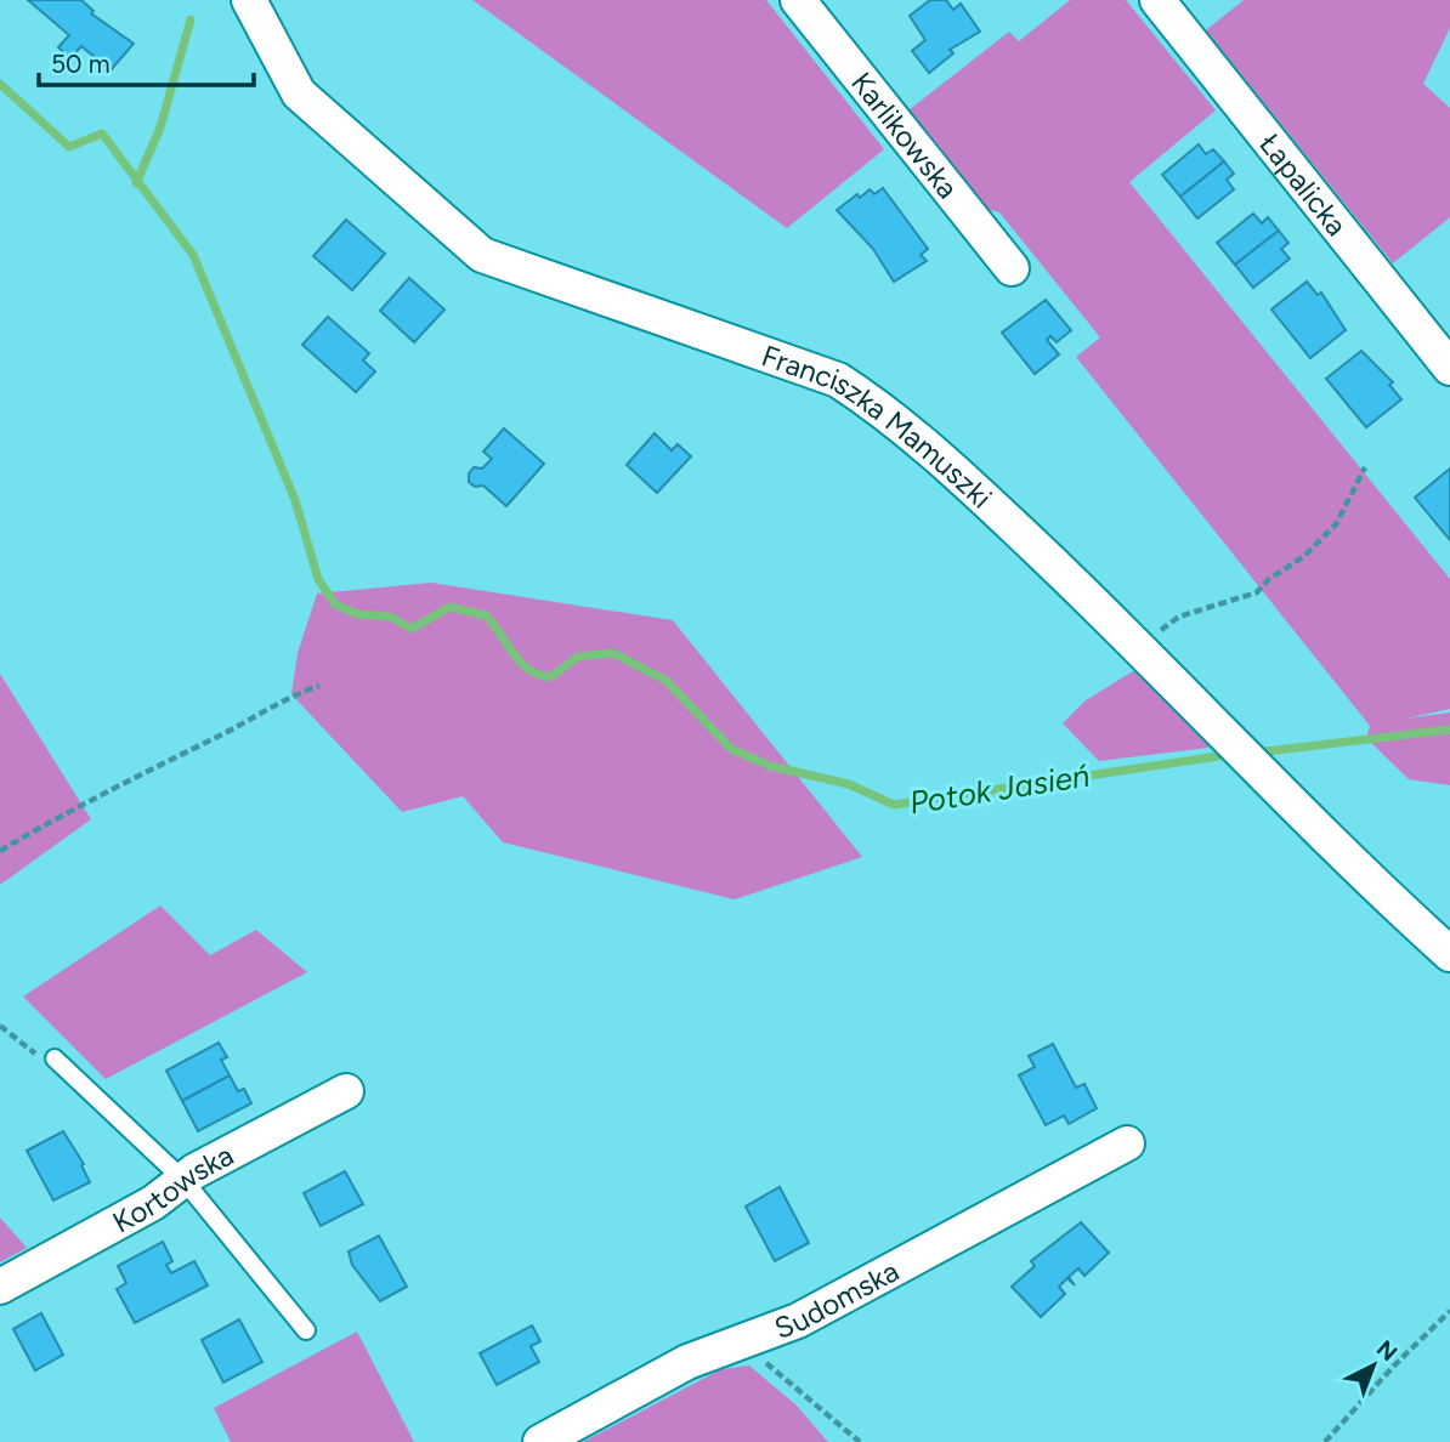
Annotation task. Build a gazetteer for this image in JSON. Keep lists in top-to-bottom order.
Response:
{
  "streets": {
    "street": [
      "Karlikowska",
      "Łapalicka",
      "Franciszka Mamuszki",
      "Kortowska",
      "Sudomska"
    ]
  },
  "water": ["Potok Jasień"],
  "scale_bar": "50 m",
  "north": "top right"
}
